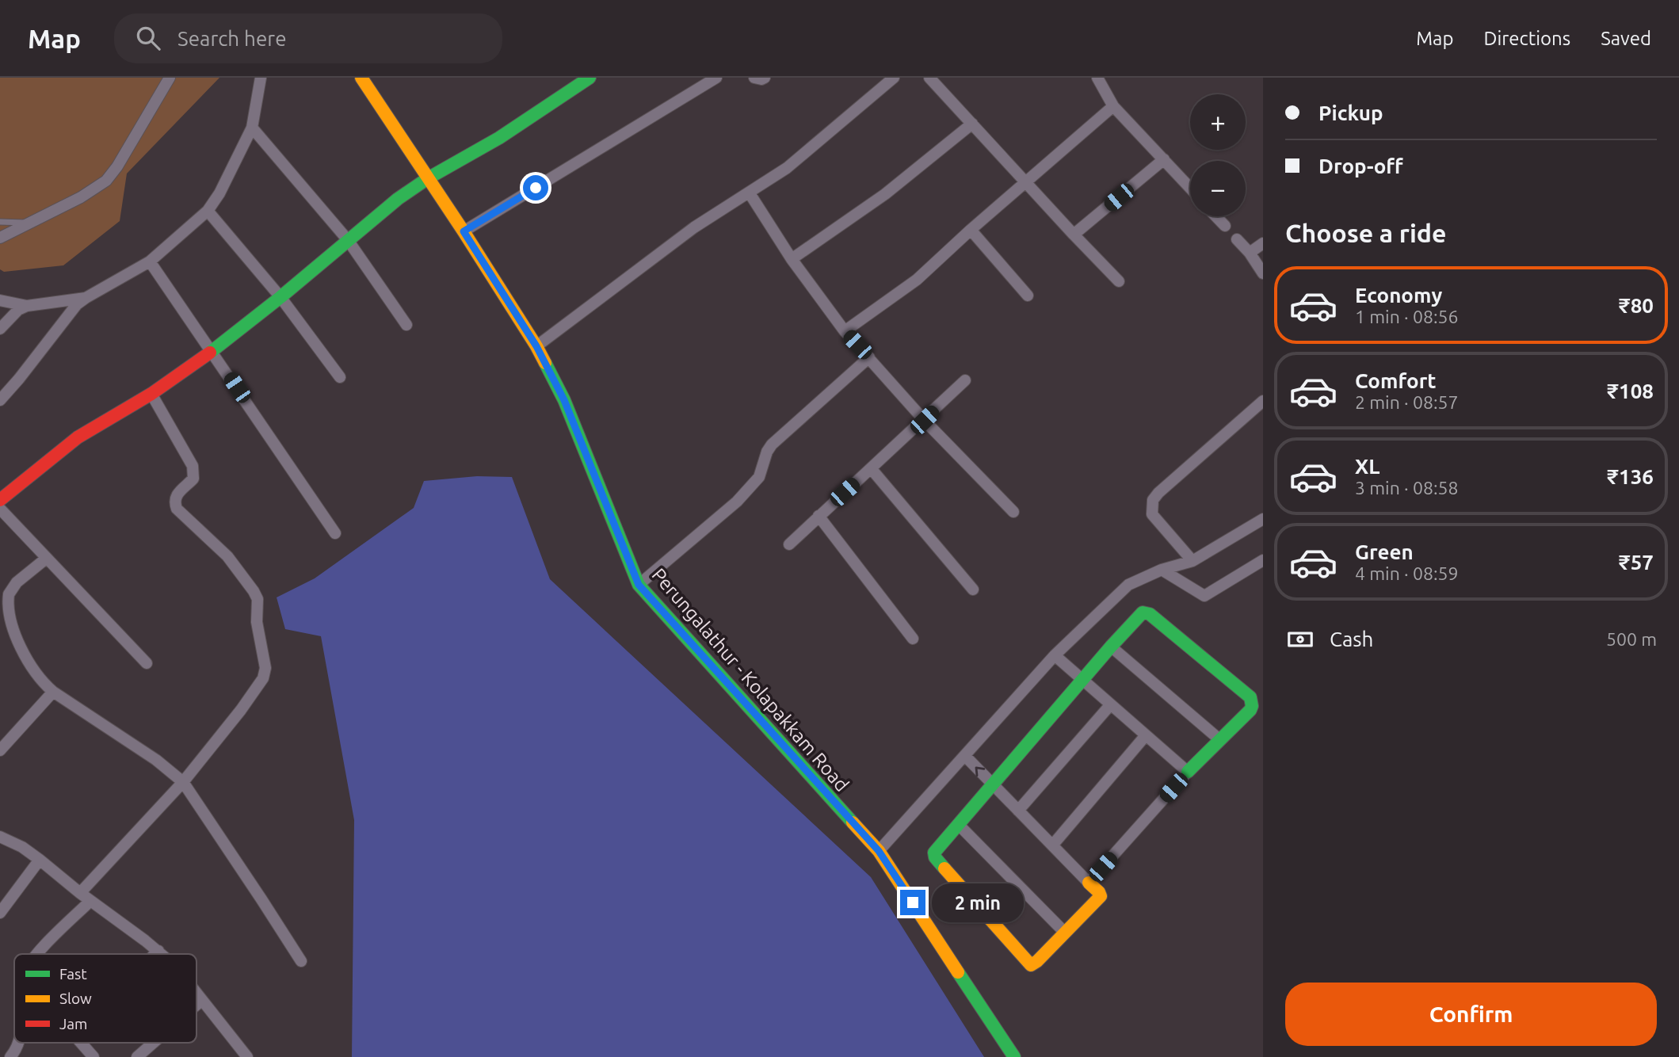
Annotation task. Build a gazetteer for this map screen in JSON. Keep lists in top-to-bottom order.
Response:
{
  "streets": {
    "street": ["Perungalathur - Kolapakkam Road"]
  },
  "legend": ["Fast", "Slow", "Jam"],
  "page": {
    "header": "Map",
    "search": "Search here",
    "nav": ["Map", "Directions", "Saved"],
    "banner": ["Pickup", "Drop-off"],
    "map_buttons": ["+", "−"],
    "heading": "Choose a ride",
    "list": [
      {
        "name": "Economy",
        "note": "1 min · 08:56",
        "value": "₹80"
      },
      {
        "name": "Comfort",
        "note": "2 min · 08:57",
        "value": "₹108"
      },
      {
        "name": "XL",
        "note": "3 min · 08:58",
        "value": "₹136"
      },
      {
        "name": "Green",
        "note": "4 min · 08:59",
        "value": "₹57"
      }
    ],
    "pay": ["Cash", "500 m"],
    "bubble": "2 min",
    "buttons": "Confirm"
  }
}
